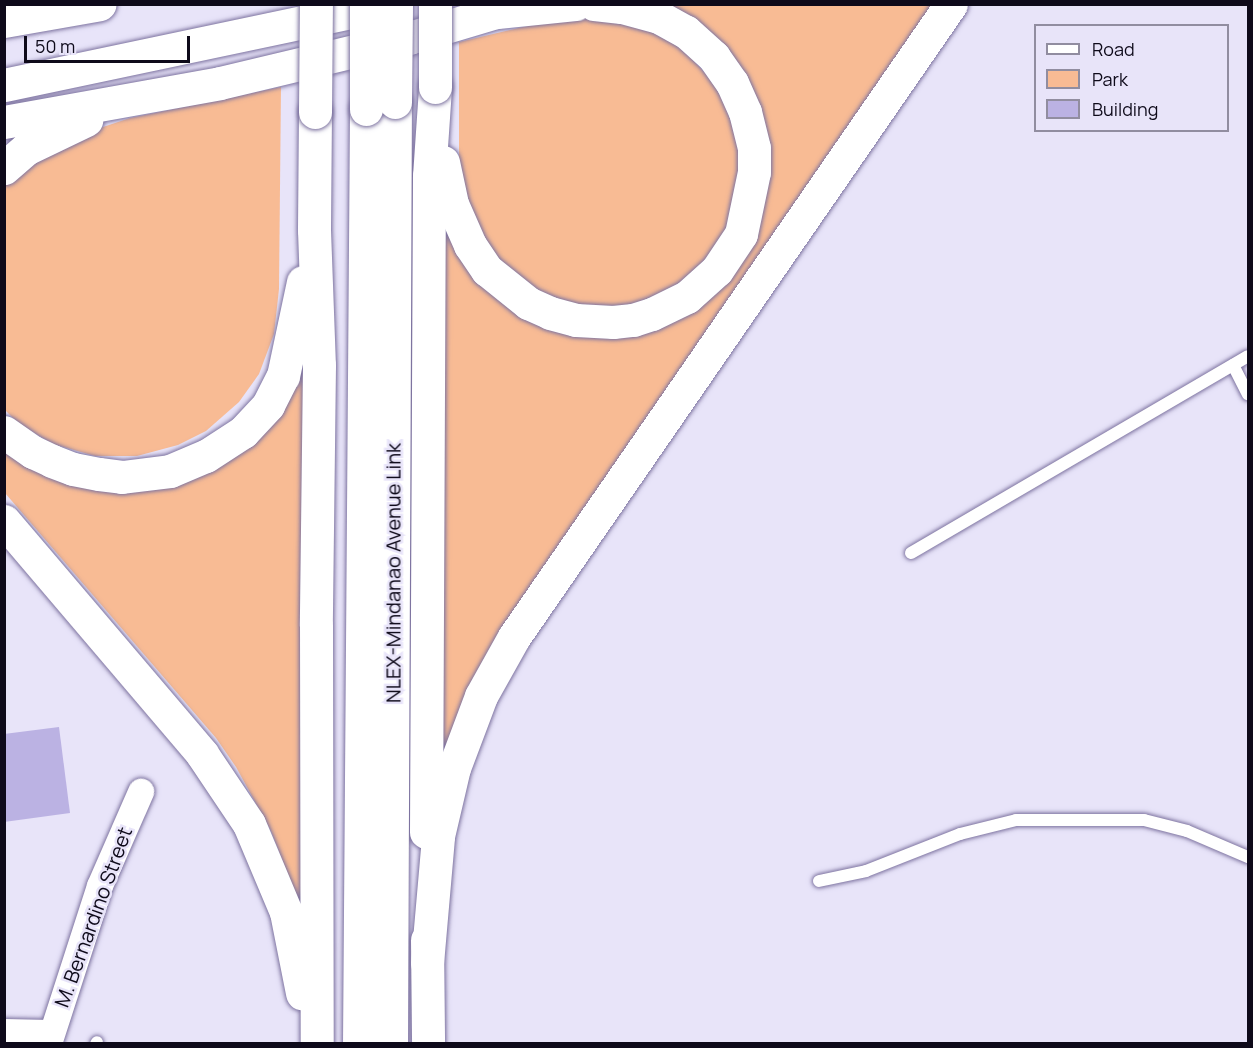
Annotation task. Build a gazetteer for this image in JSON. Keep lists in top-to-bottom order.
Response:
{
  "streets": {
    "highway": ["NLEX-Mindanao Avenue Link"],
    "street": ["M. Bernardino Street"]
  },
  "legend": ["Road", "Park", "Building"],
  "scale_bar": "50 m"
}
